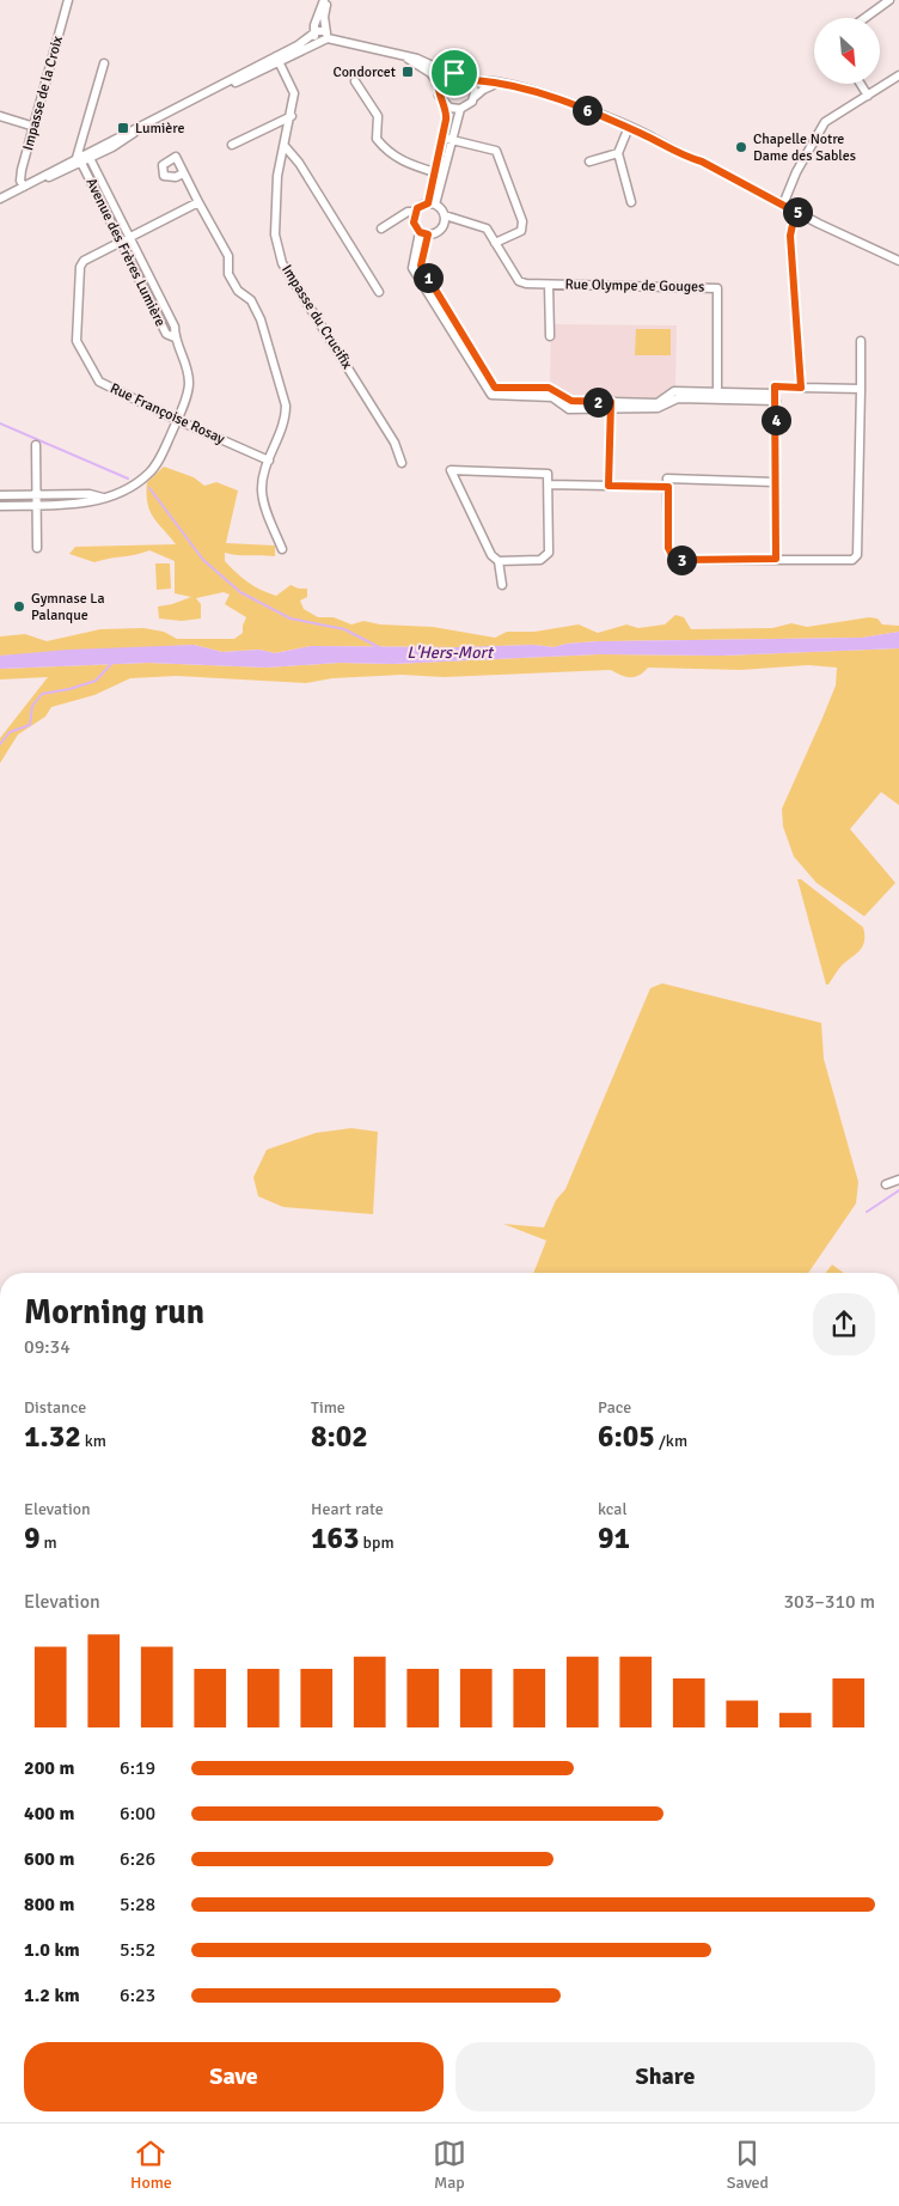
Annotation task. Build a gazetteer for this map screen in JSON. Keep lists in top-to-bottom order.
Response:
{
  "streets": {
    "street": [
      "Impasse de la Croix",
      "Avenue des Frères Lumière",
      "Rue Olympe de Gouges",
      "Impasse du Crucifix",
      "Rue Françoise Rosay"
    ]
  },
  "crossings": [
    ["Avenue des Frères Lumière", "Rue Françoise Rosay"]
  ],
  "water": ["L'Hers-Mort"],
  "places": {
    "transit": ["Condorcet", "Lumière"],
    "other": ["Chapelle Notre Dame des Sables", "Gymnase La Palanque"]
  },
  "north": "bottom right",
  "page": {
    "pins": [
      "6",
      "5",
      "1",
      "2",
      "4",
      "3"
    ],
    "heading": ["Morning run", "09:34"],
    "stats": [
      ["Distance", "1.32 km"],
      ["Time", "8:02"],
      ["Pace", "6:05 /km"],
      ["Elevation", "9 m"],
      ["Heart rate", "163 bpm"],
      ["kcal", "91"]
    ],
    "chart": ["Elevation", "303–310 m"],
    "list": [
      {
        "name": "200 m",
        "note": "6:19"
      },
      {
        "name": "400 m",
        "note": "6:00"
      },
      {
        "name": "600 m",
        "note": "6:26"
      },
      {
        "name": "800 m",
        "note": "5:28"
      },
      {
        "name": "1.0 km",
        "note": "5:52"
      },
      {
        "name": "1.2 km",
        "note": "6:23"
      }
    ],
    "buttons": ["Save", "Share"],
    "tabs": ["Home", "Map", "Saved"]
  }
}
